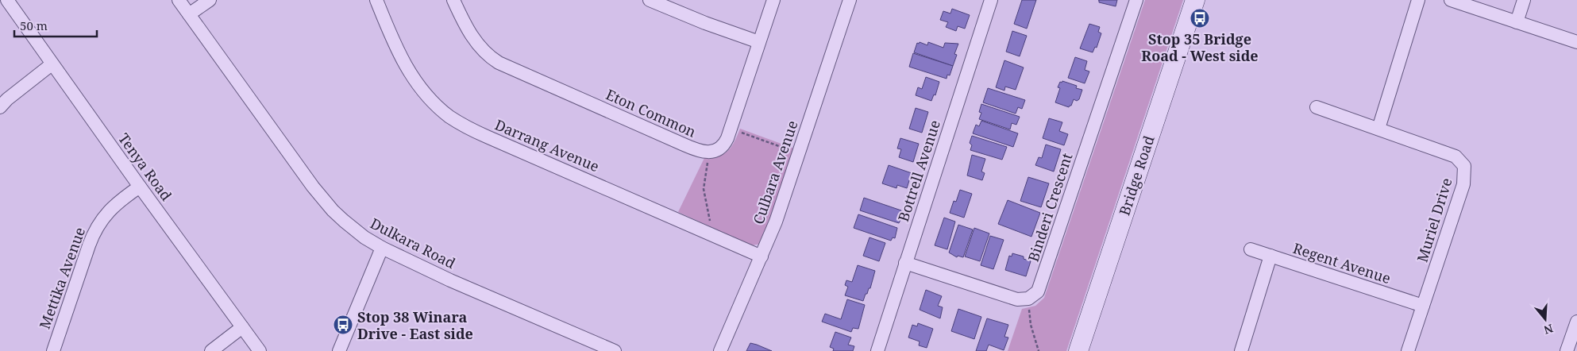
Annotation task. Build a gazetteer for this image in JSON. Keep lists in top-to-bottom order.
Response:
{
  "streets": {
    "main road": ["Bridge Road"],
    "street": [
      "Eton Common",
      "Darrang Avenue",
      "Tenya Road",
      "Bottrell Avenue",
      "Culbara Avenue",
      "Binderi Crescent",
      "Muriel Drive",
      "Dulkara Road",
      "Regent Avenue",
      "Mettika Avenue"
    ]
  },
  "crossings": [
    ["Darrang Avenue", "Culbara Avenue"],
    ["Tenya Road", "Mettika Avenue"],
    ["Muriel Drive", "Regent Avenue"]
  ],
  "places": {
    "bus stop": ["Stop 35 Bridge Road - West side", "Stop 38 Winara Drive - East side"]
  },
  "scale_bar": "50 m",
  "north": "bottom"
}
